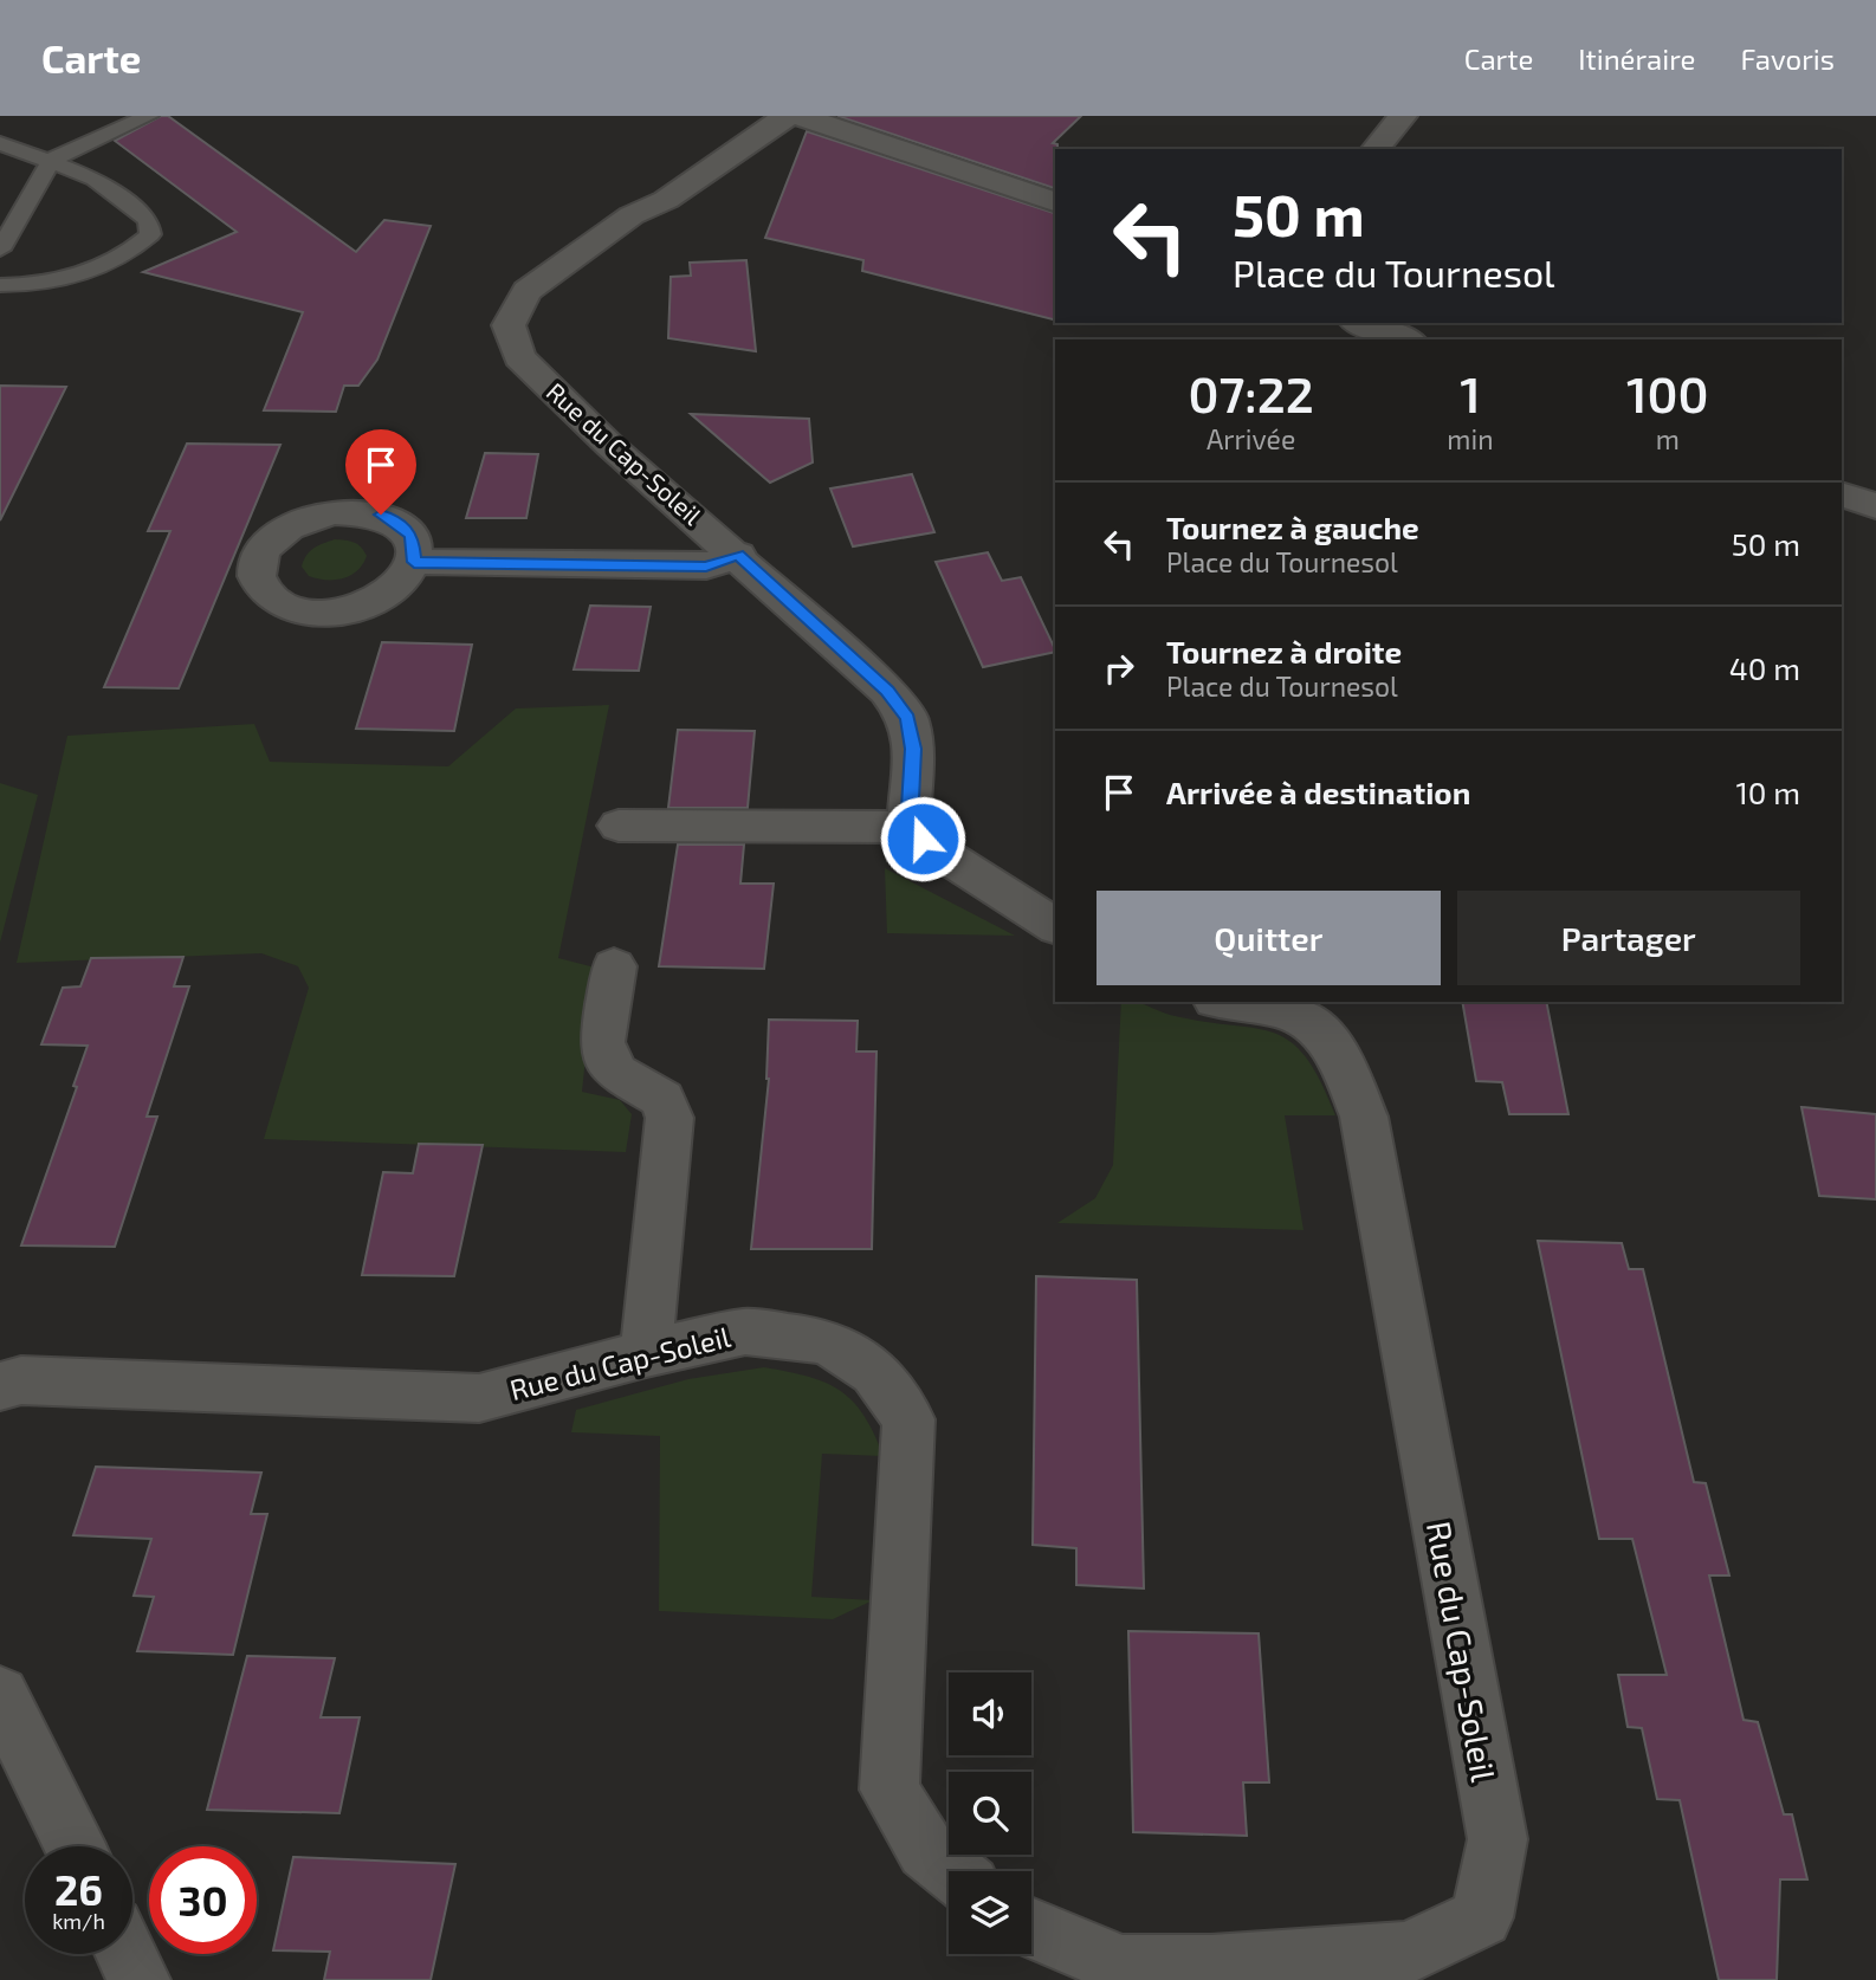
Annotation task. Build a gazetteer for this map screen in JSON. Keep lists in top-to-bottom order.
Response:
{
  "streets": {
    "street": ["Rue du Cap-Soleil"]
  },
  "page": {
    "header": "Carte",
    "nav": ["Carte", "Itinéraire", "Favoris"],
    "turn": ["50 m", "Place du Tournesol"],
    "eta": [
      "07:22",
      "Arrivée",
      "1",
      "min",
      "100",
      "m"
    ],
    "list": [
      {
        "name": "Tournez à gauche",
        "note": "Place du Tournesol",
        "value": "50 m"
      },
      {
        "name": "Tournez à droite",
        "note": "Place du Tournesol",
        "value": "40 m"
      },
      {
        "name": "Arrivée à destination",
        "value": "10 m"
      }
    ],
    "buttons": ["Quitter", "Partager"],
    "speed": "26 km/h",
    "limit": "30"
  }
}
